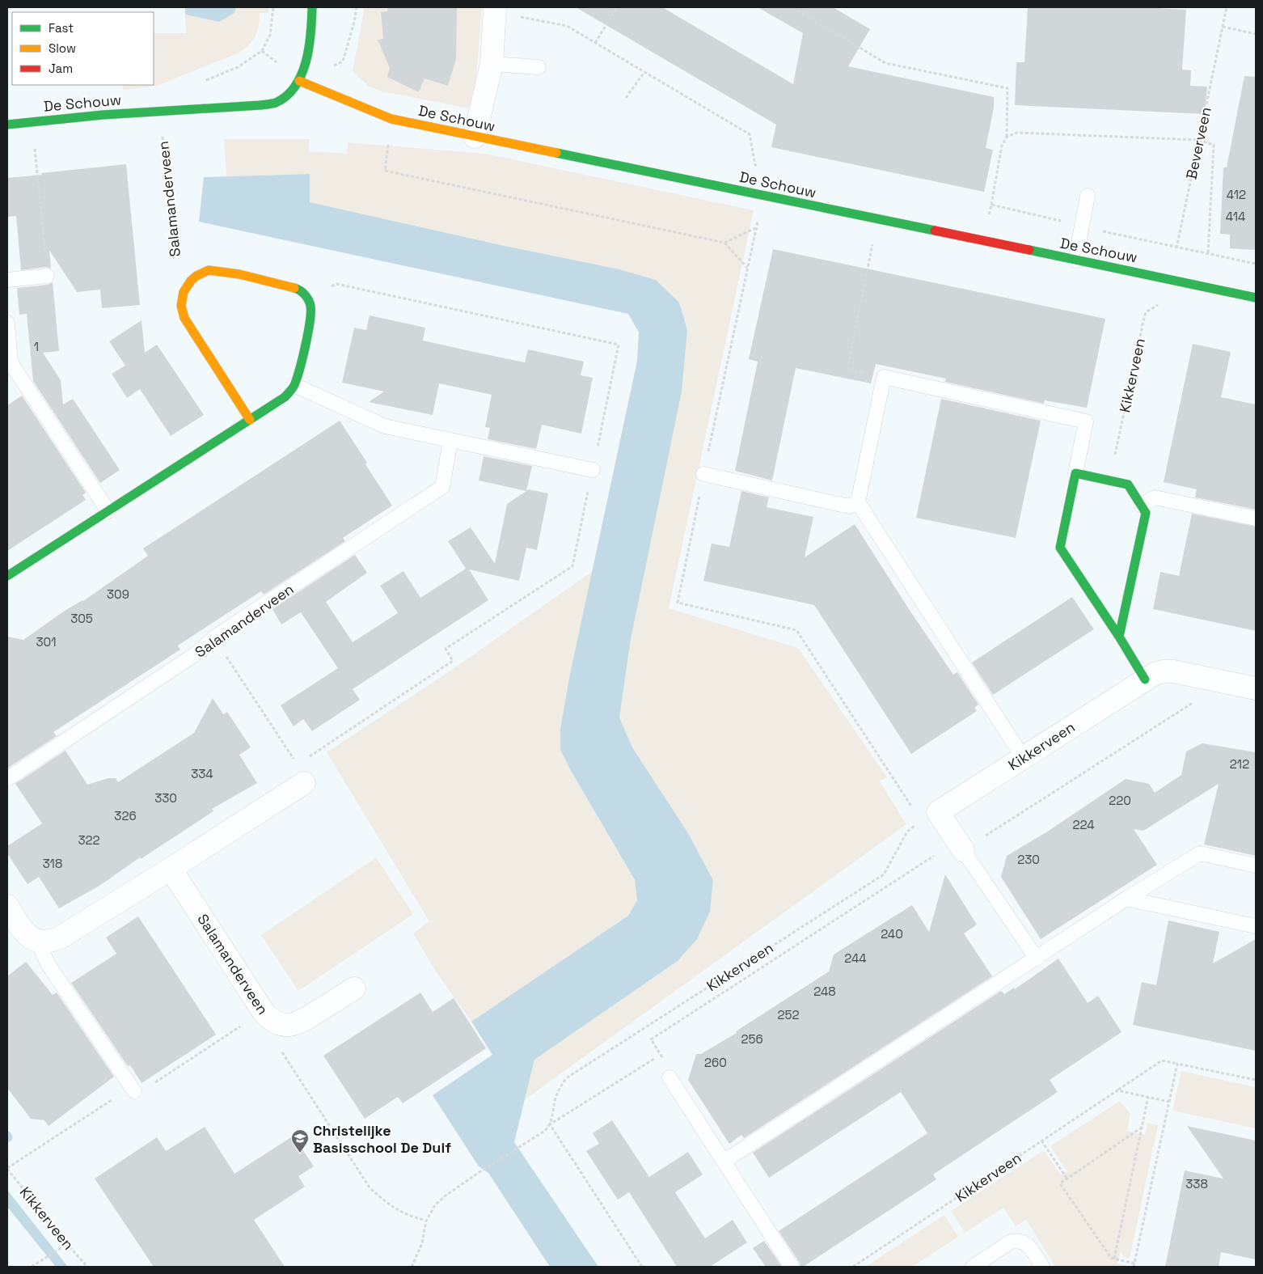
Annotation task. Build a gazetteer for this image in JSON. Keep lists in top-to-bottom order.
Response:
{
  "streets": {
    "street": ["De Schouw", "Salamanderveen", "Kikkerveen"],
    "path": ["Beverveen"]
  },
  "crossings": [
    ["De Schouw", "Beverveen"],
    ["De Schouw", "Salamanderveen"],
    ["De Schouw", "Kikkerveen"],
    ["Beverveen", "Kikkerveen"]
  ],
  "places": {
    "school or university": ["Christelijke Basisschool De Duif"]
  },
  "house_numbers": [
    "412",
    "414",
    "1",
    "309",
    "305",
    "301",
    "212",
    "334",
    "330",
    "220",
    "326",
    "224",
    "322",
    "230",
    "318",
    "240",
    "244",
    "248",
    "252",
    "256",
    "260",
    "338"
  ],
  "legend": ["Fast", "Slow", "Jam"]
}
